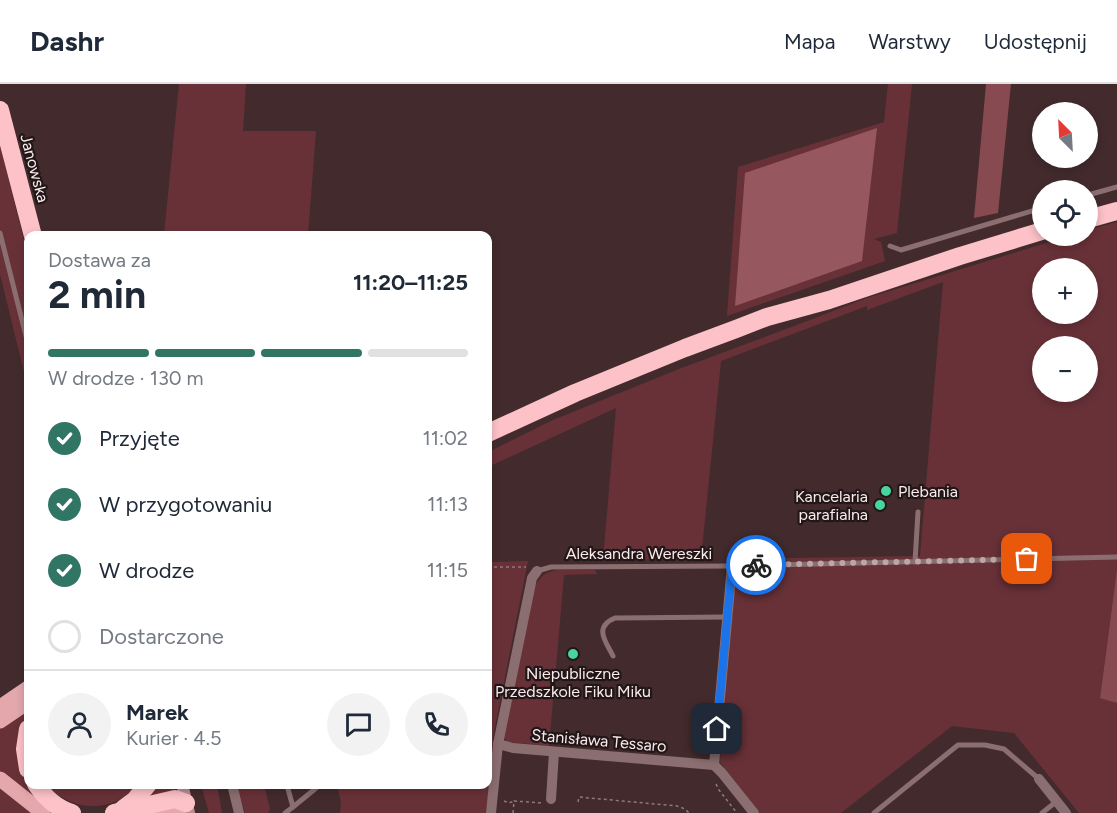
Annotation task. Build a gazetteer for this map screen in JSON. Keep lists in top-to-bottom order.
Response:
{
  "streets": {
    "highway": ["Janowska"],
    "street": ["Stanisława Tessaro"],
    "lane": ["Aleksandra Wereszki"]
  },
  "places": ["Plebania", "Kancelaria parafialna", "Niepubliczne Przedszkole Fiku Miku"],
  "north": "top left",
  "page": {
    "header": "Dashr",
    "nav": ["Mapa", "Warstwy", "Udostępnij"],
    "map_buttons": ["+", "−"],
    "heading": ["2 min", "Dostawa za", "11:20–11:25"],
    "panel": ["Marek", "Kurier · 4.5"],
    "bar": "W drodze · 130 m",
    "list": [
      ["Przyjęte", "11:02"],
      ["W przygotowaniu", "11:13"],
      ["W drodze", "11:15"],
      "Dostarczone"
    ]
  }
}
